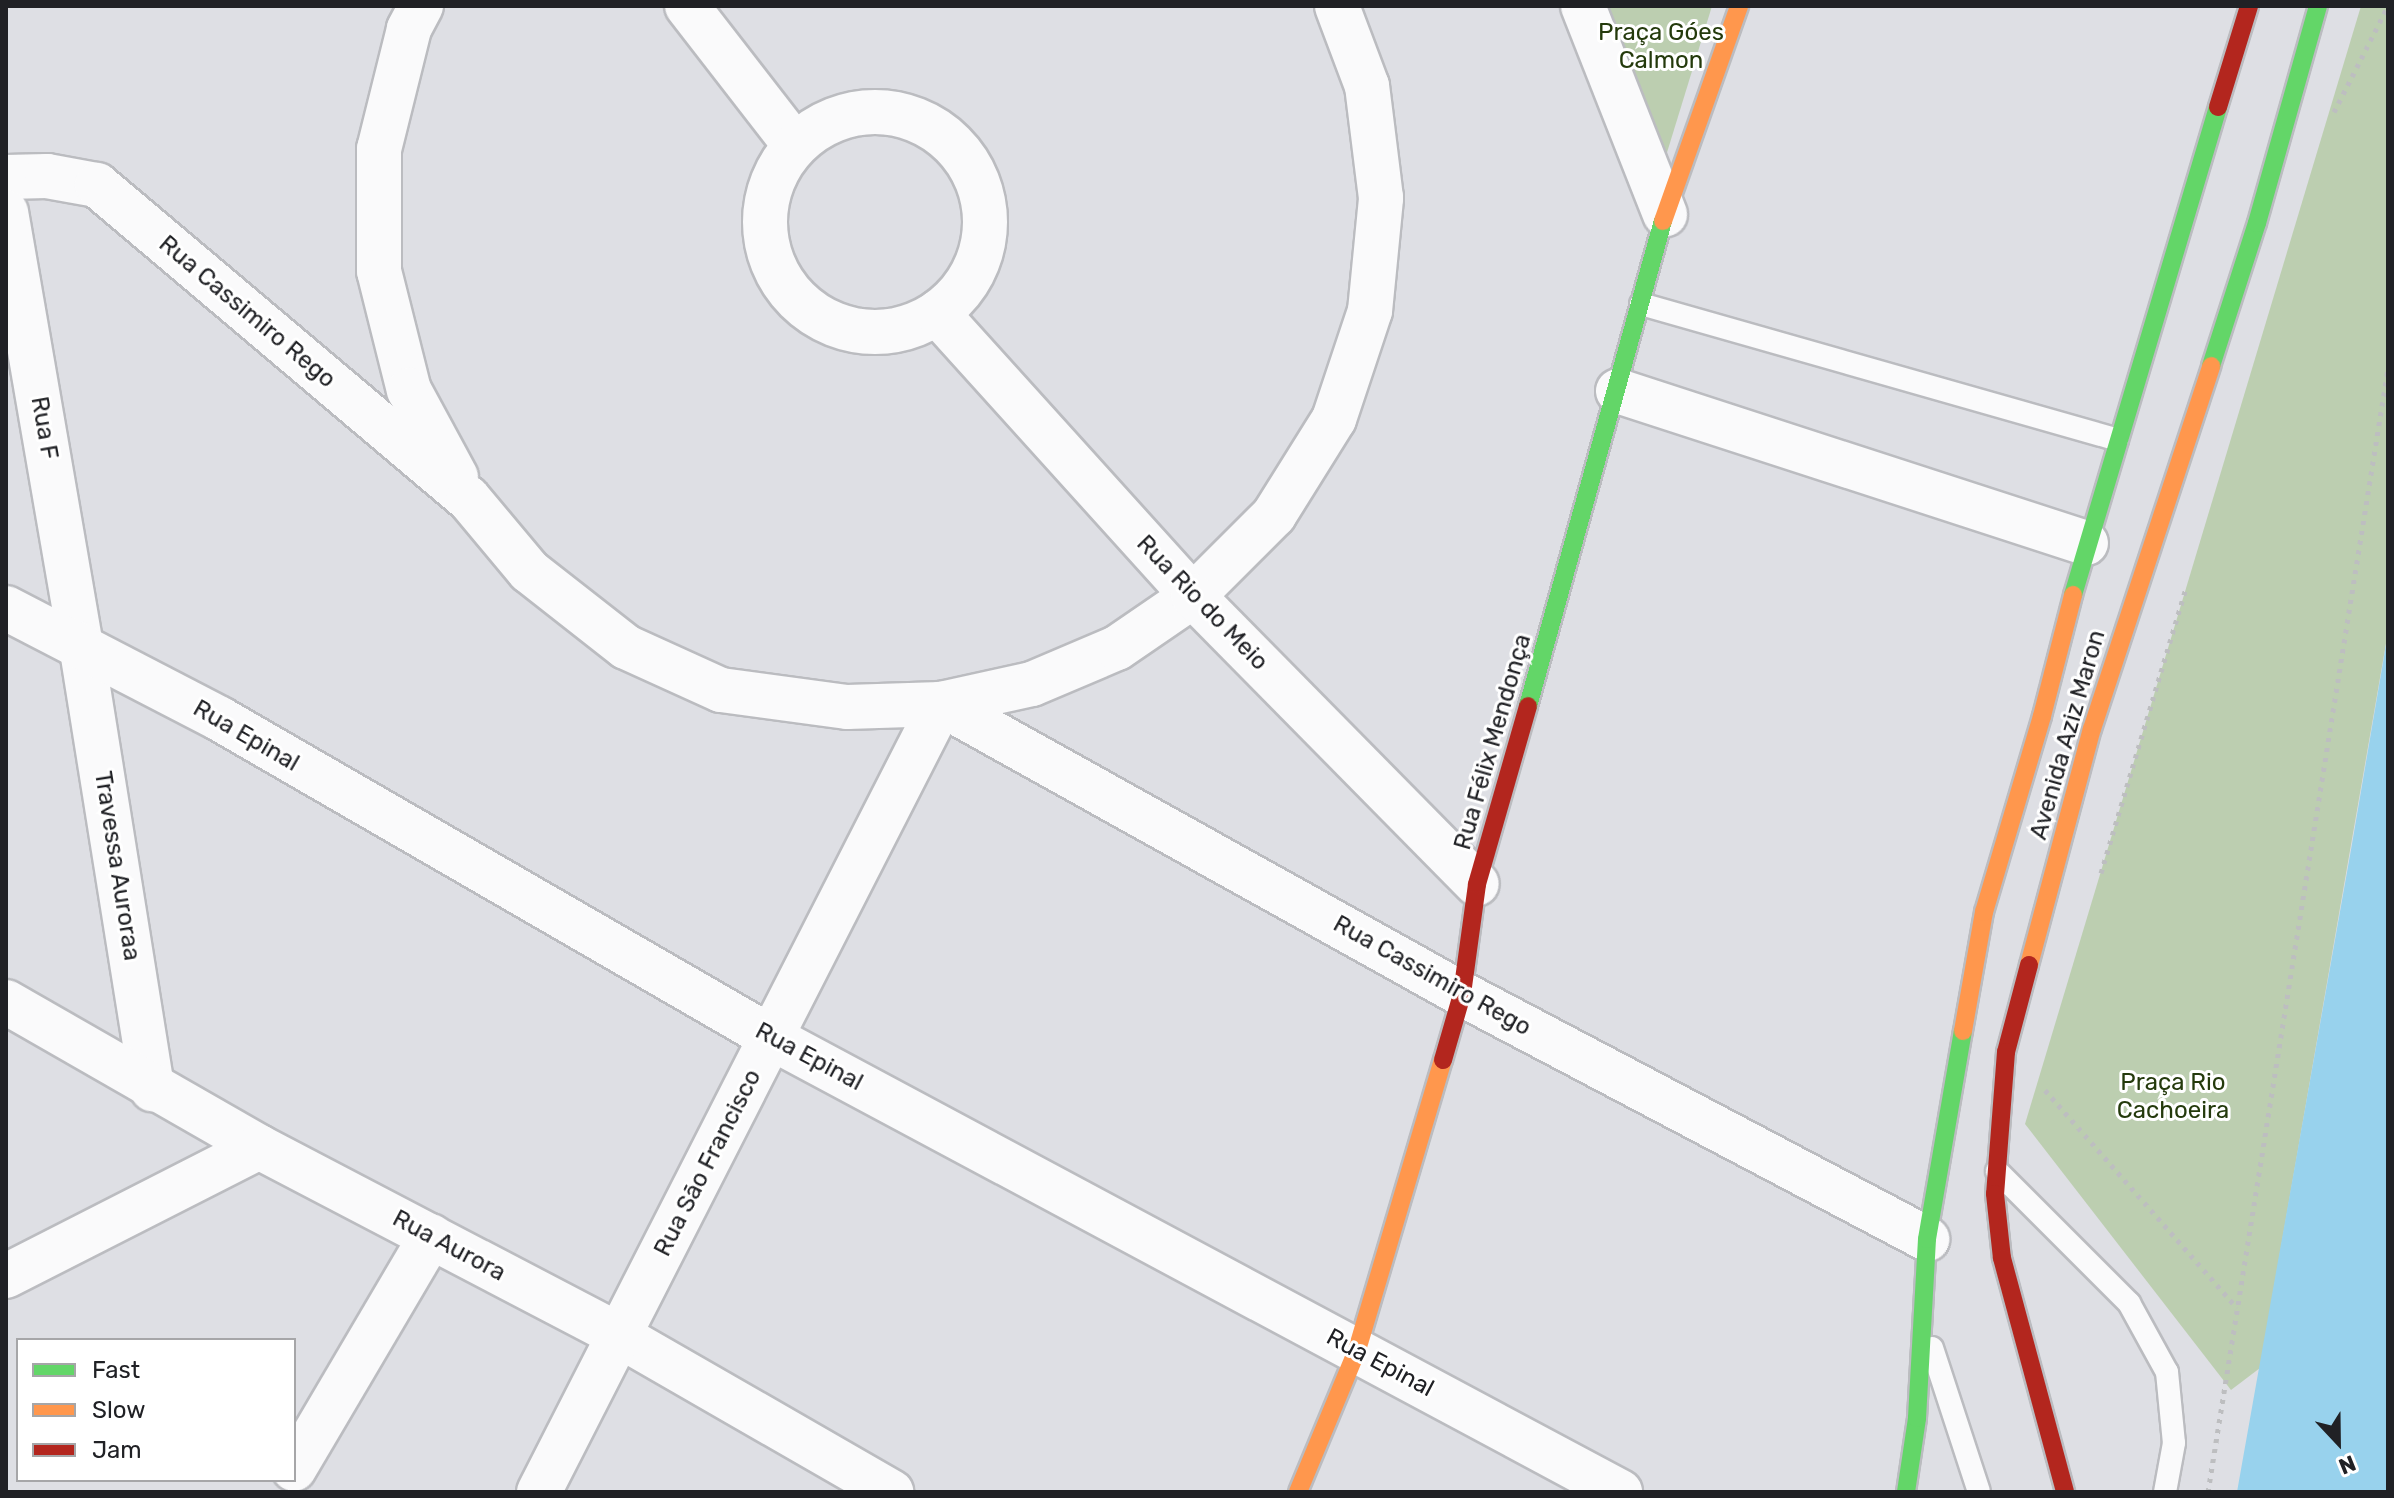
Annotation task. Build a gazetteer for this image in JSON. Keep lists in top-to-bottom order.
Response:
{
  "streets": {
    "main road": ["Avenida Aziz Maron", "Rua Félix Mendonça"],
    "street": [
      "Rua Cassimiro Rego",
      "Rua F",
      "Rua Rio do Meio",
      "Rua Epinal",
      "Travessa Auroraa",
      "Rua São Francisco",
      "Rua Aurora"
    ]
  },
  "crossings": [
    ["Rua Cassimiro Rego", "Rua Rio do Meio"],
    ["Rua Cassimiro Rego", "Avenida Aziz Maron"],
    ["Rua Cassimiro Rego", "Rua Félix Mendonça"],
    ["Rua Cassimiro Rego", "Rua São Francisco"],
    ["Rua F", "Rua Epinal"],
    ["Rua F", "Travessa Auroraa"],
    ["Rua Rio do Meio", "Rua Félix Mendonça"],
    ["Rua Epinal", "Rua Félix Mendonça"],
    ["Rua Epinal", "Travessa Auroraa"],
    ["Rua Epinal", "Rua São Francisco"],
    ["Travessa Auroraa", "Rua Aurora"],
    ["Rua São Francisco", "Rua Aurora"]
  ],
  "parks": ["Praça Góes Calmon", "Praça Rio Cachoeira"],
  "legend": ["Fast", "Slow", "Jam"],
  "north": "bottom"
}
